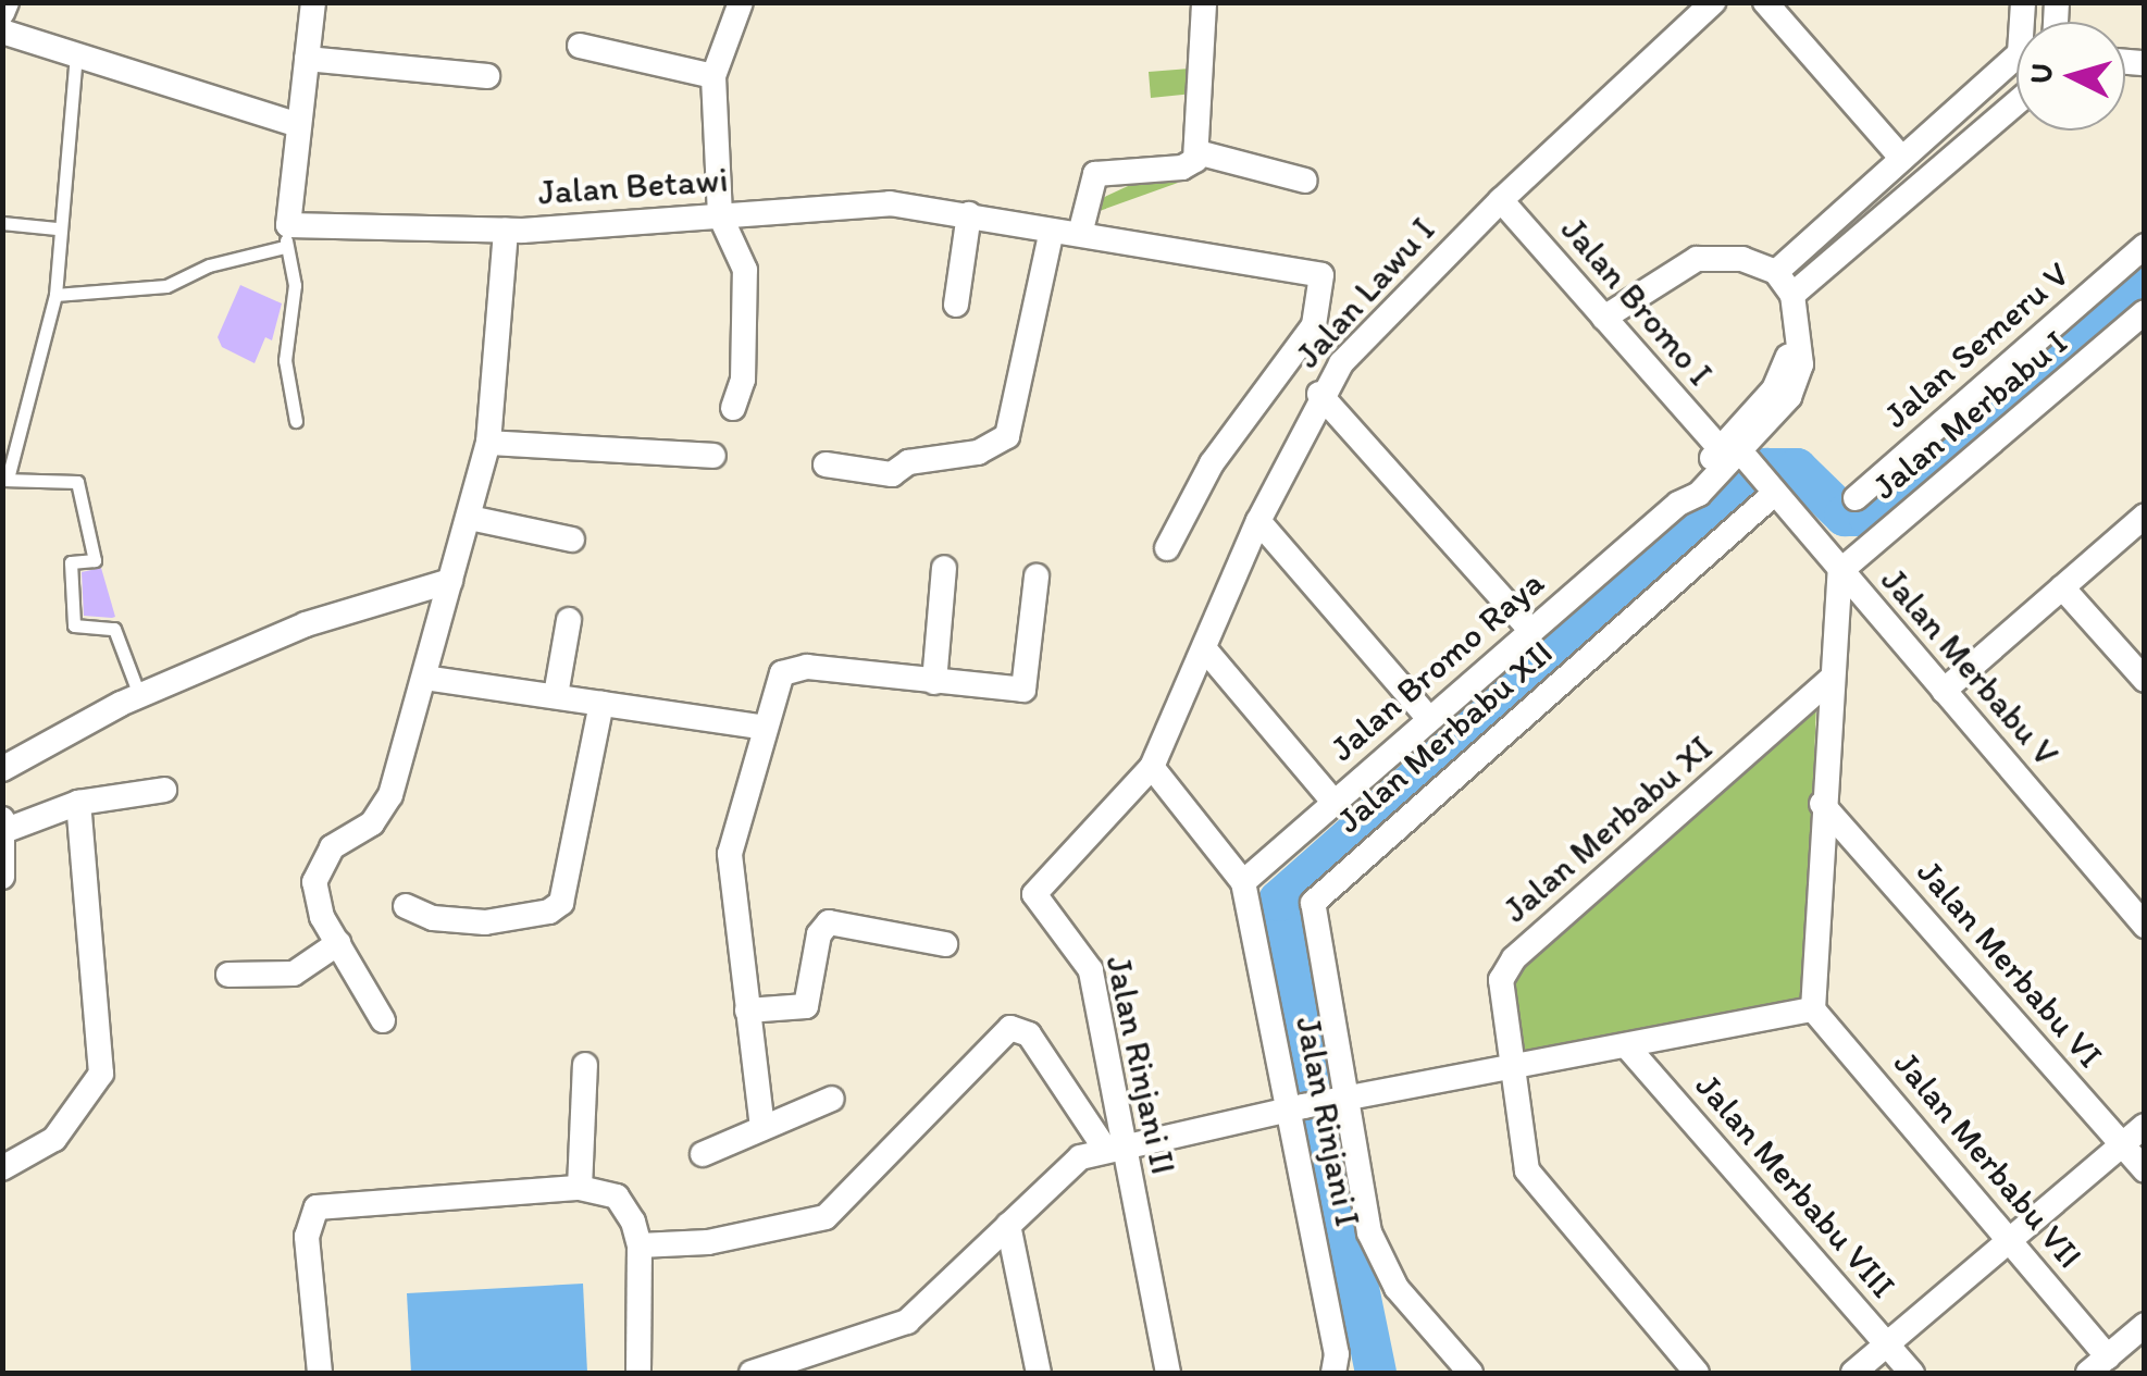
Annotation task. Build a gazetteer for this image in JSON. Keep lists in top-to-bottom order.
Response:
{
  "streets": {
    "street": [
      "Jalan Betawi",
      "Jalan Lawu I",
      "Jalan Bromo I",
      "Jalan Semeru V",
      "Jalan Merbabu I",
      "Jalan Bromo Raya",
      "Jalan Merbabu V",
      "Jalan Merbabu XII",
      "Jalan Merbabu XI",
      "Jalan Merbabu VI",
      "Jalan Rinjani II",
      "Jalan Rinjani I",
      "Jalan Merbabu VII",
      "Jalan Merbabu VIII"
    ]
  },
  "crossings": [
    ["Jalan Lawu I", "Jalan Bromo I"],
    ["Jalan Lawu I", "Jalan Rinjani II"],
    ["Jalan Bromo I", "Jalan Bromo Raya"],
    ["Jalan Bromo I", "Jalan Merbabu V"],
    ["Jalan Merbabu I", "Jalan Merbabu V"],
    ["Jalan Bromo Raya", "Jalan Merbabu V"],
    ["Jalan Bromo Raya", "Jalan Rinjani I"],
    ["Jalan Merbabu V", "Jalan Merbabu XII"]
  ],
  "north": "left"
}
